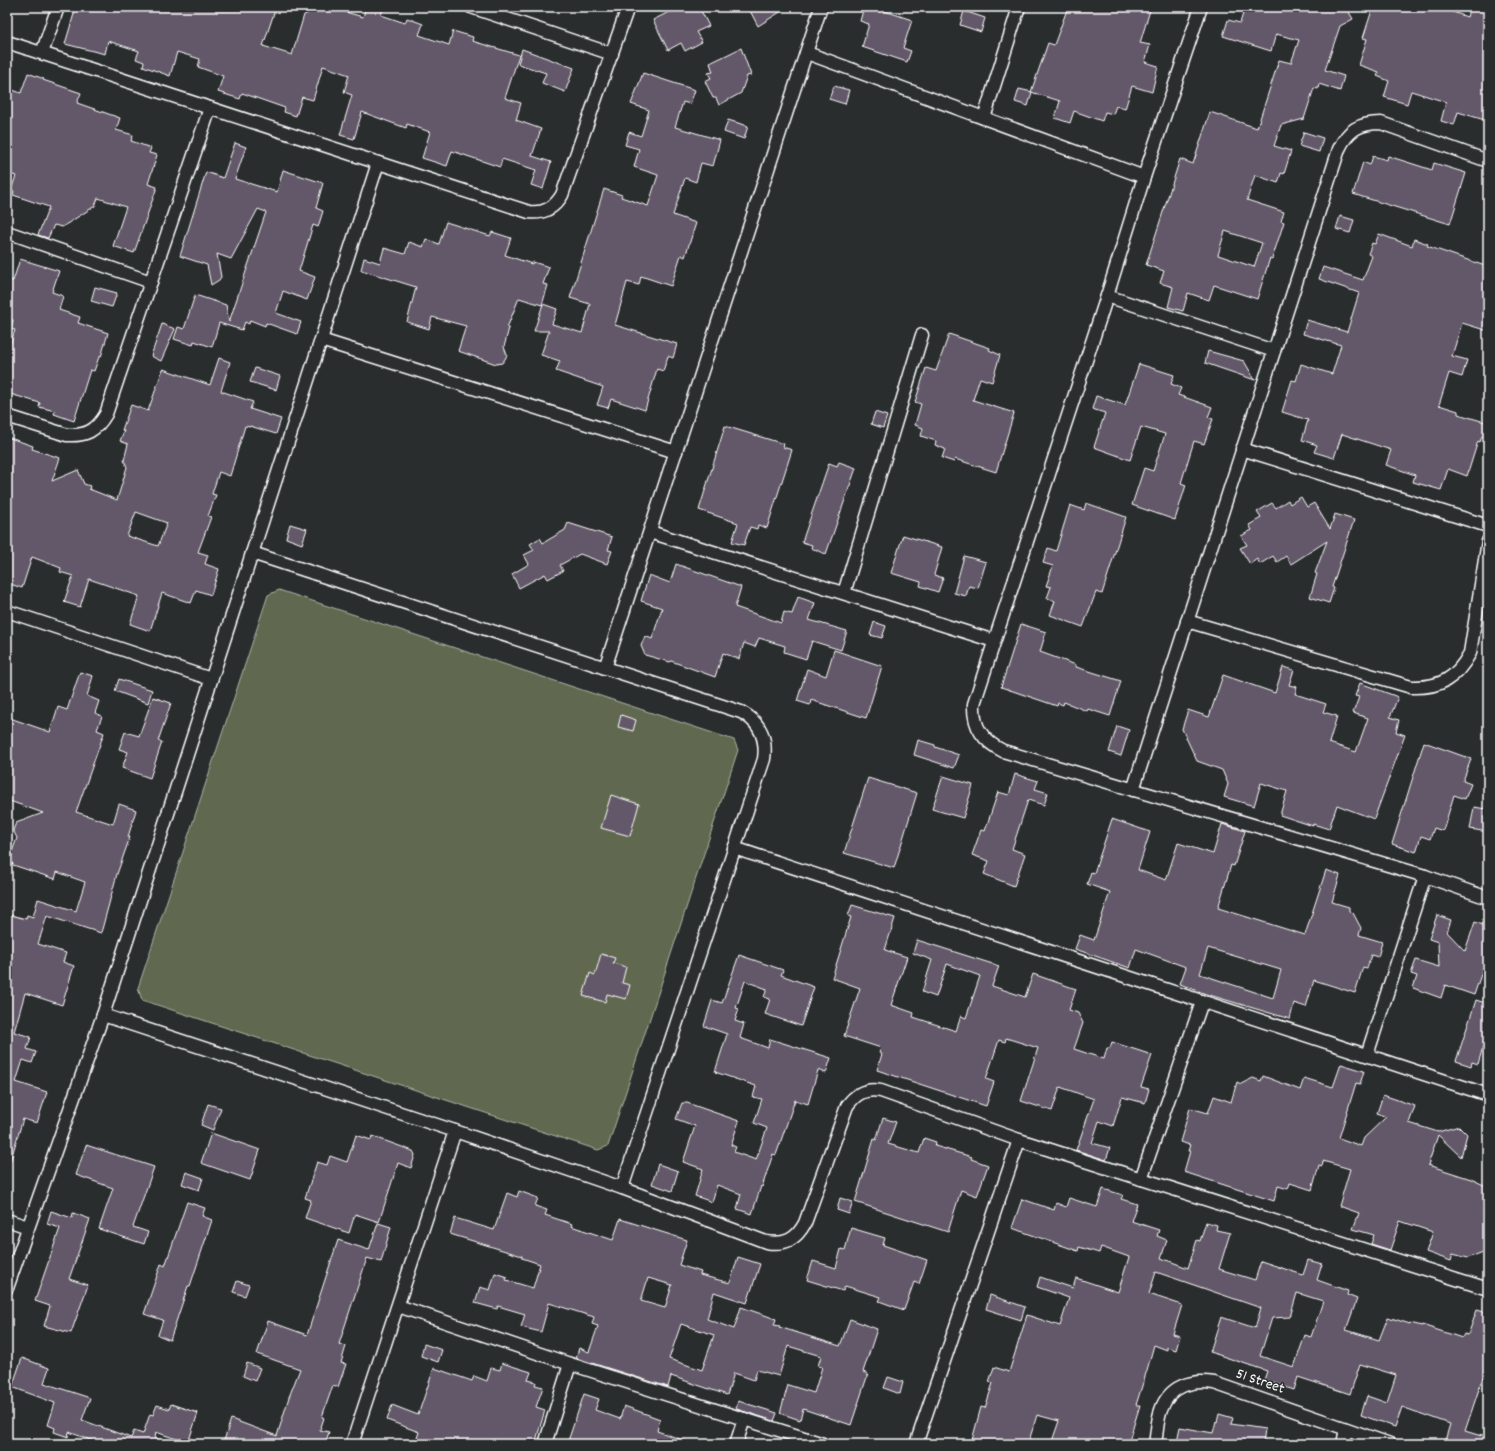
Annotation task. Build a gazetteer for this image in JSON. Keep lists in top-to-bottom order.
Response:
{
  "streets": {
    "street": ["51 Street"]
  }
}
